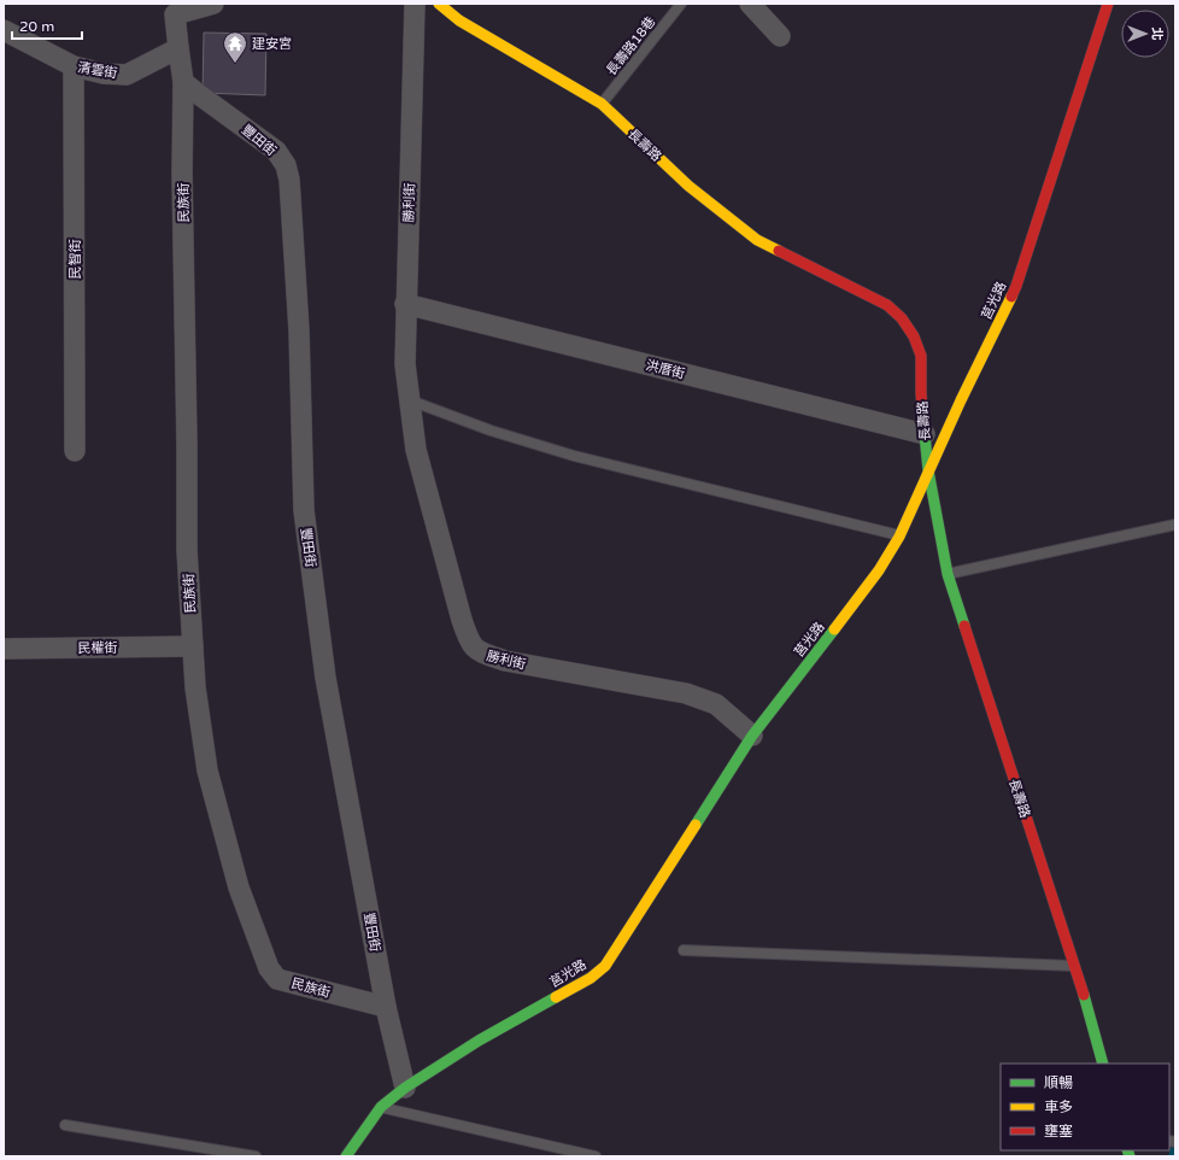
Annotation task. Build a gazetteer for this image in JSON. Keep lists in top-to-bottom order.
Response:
{
  "streets": {
    "street": [
      "清雲街",
      "豐田街",
      "長壽路",
      "民族街",
      "勝利街",
      "民智街",
      "莒光路",
      "洪厝街",
      "民權街"
    ],
    "lane": ["長壽路18巷"]
  },
  "crossings": [
    ["長壽路18巷", "長壽路"],
    ["清雲街", "民智街"],
    ["豐田街", "民族街"],
    ["豐田街", "莒光路"],
    ["長壽路", "莒光路"],
    ["長壽路", "洪厝街"],
    ["民族街", "民權街"],
    ["勝利街", "莒光路"],
    ["勝利街", "洪厝街"]
  ],
  "places": {
    "temple": ["建安宮"]
  },
  "legend": ["順暢", "車多", "壅塞"],
  "scale_bar": "20 m",
  "north": "right"
}
